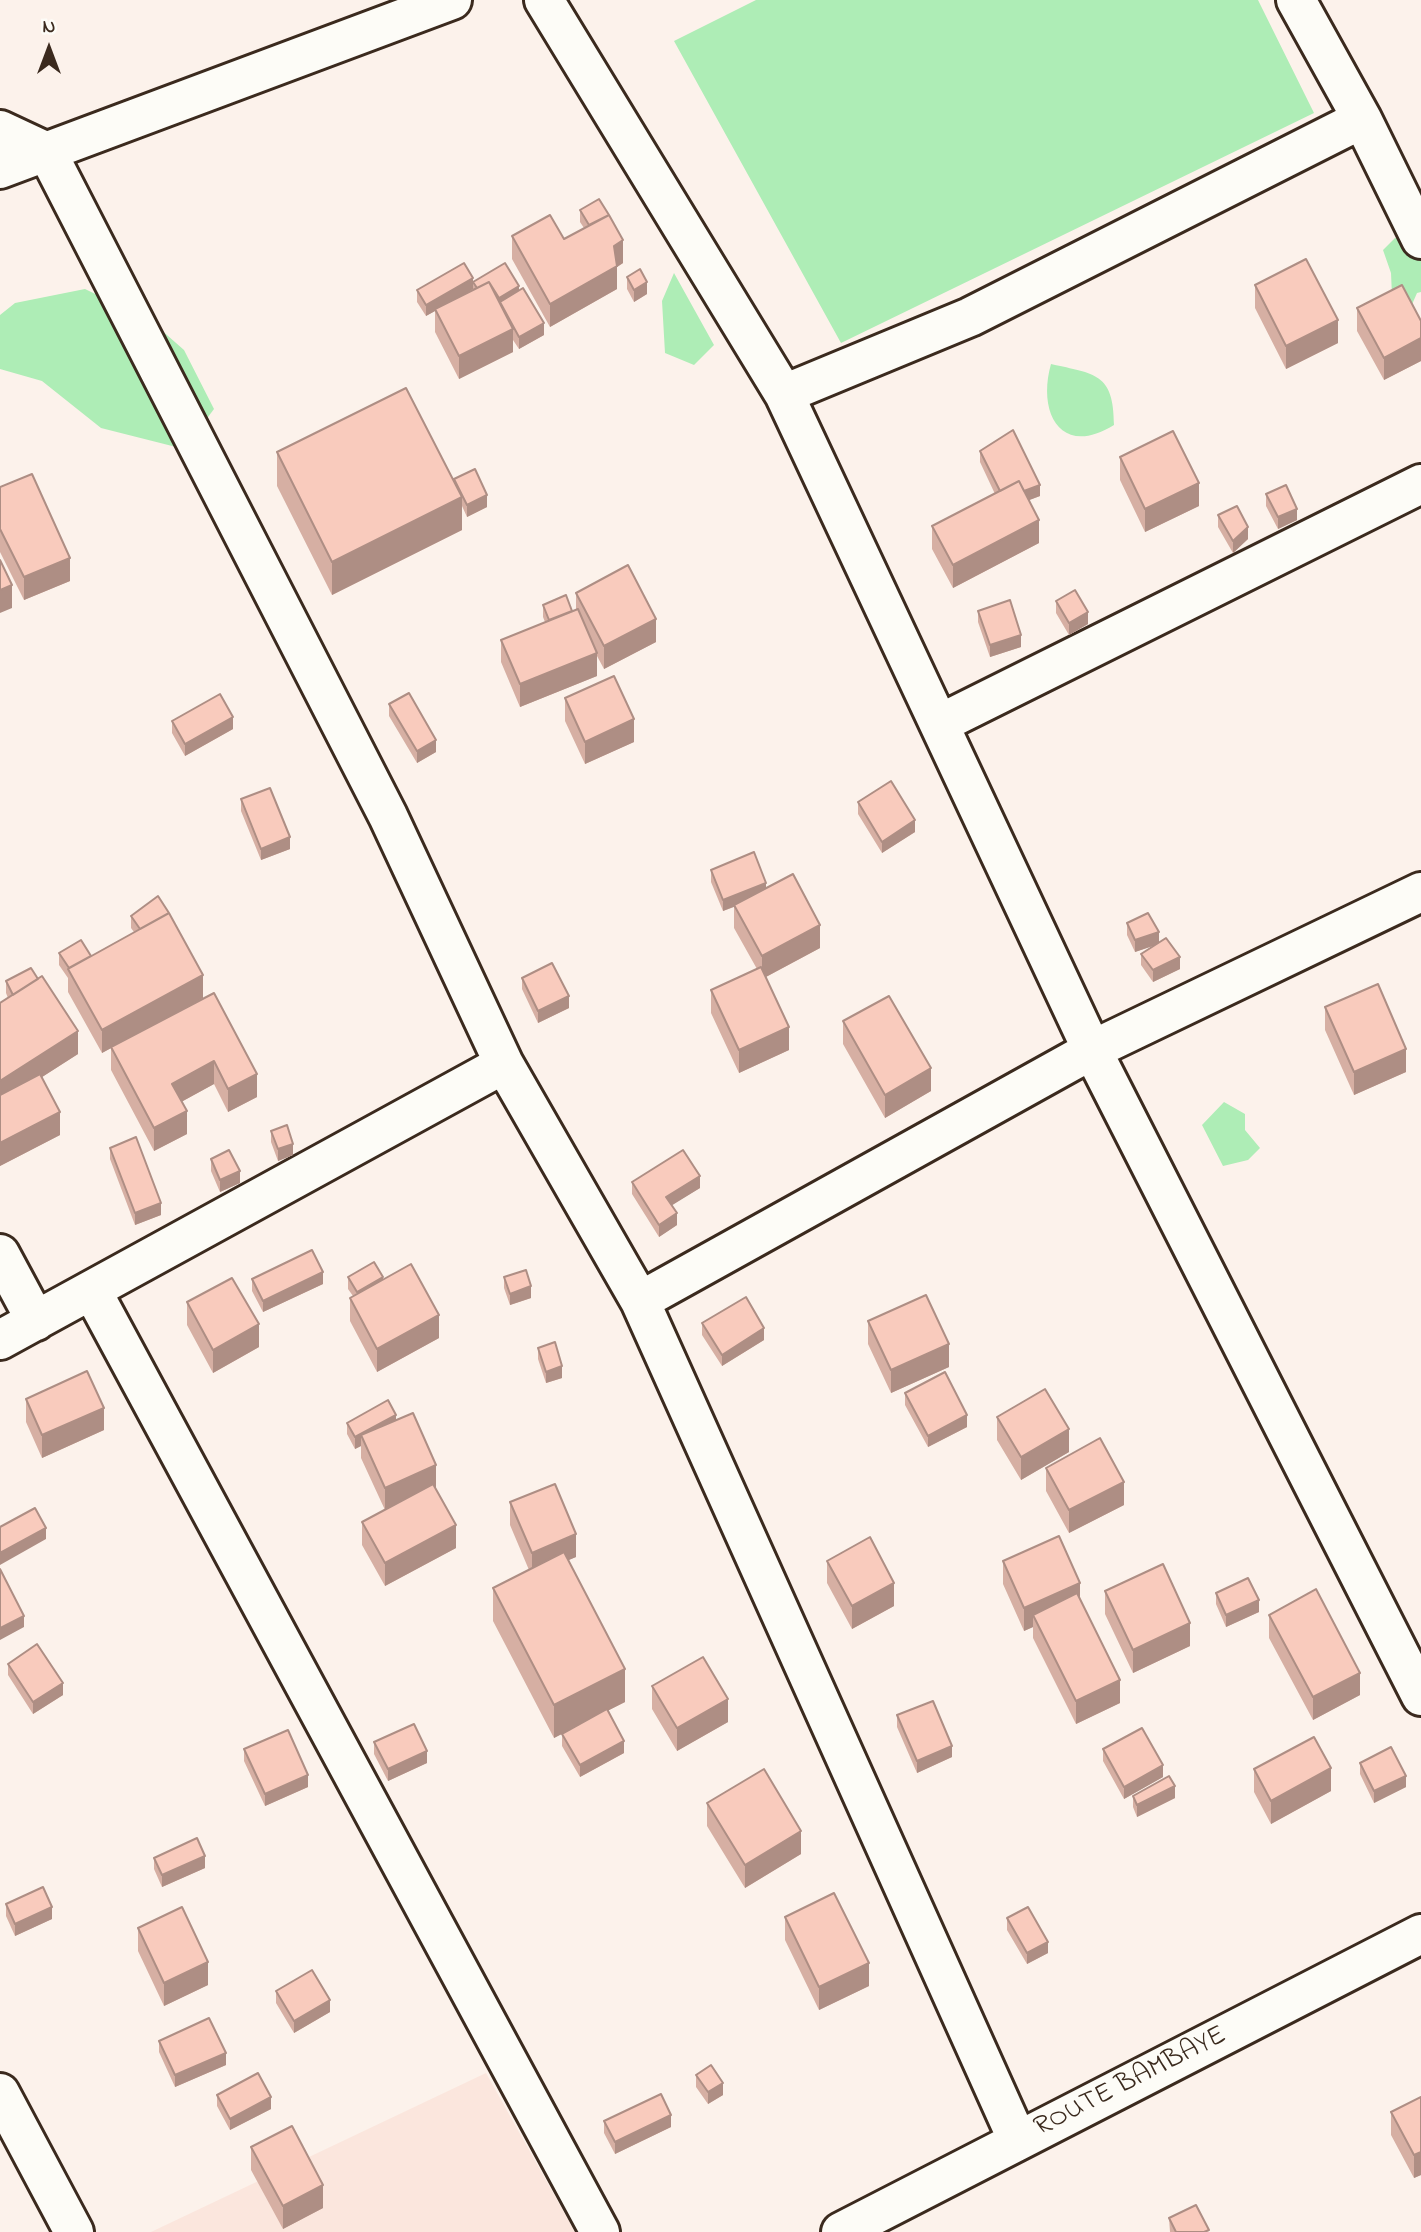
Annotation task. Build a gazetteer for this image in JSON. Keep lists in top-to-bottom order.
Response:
{
  "streets": {
    "street": ["ROUTE BAMBAYE"]
  },
  "north": "top"
}
